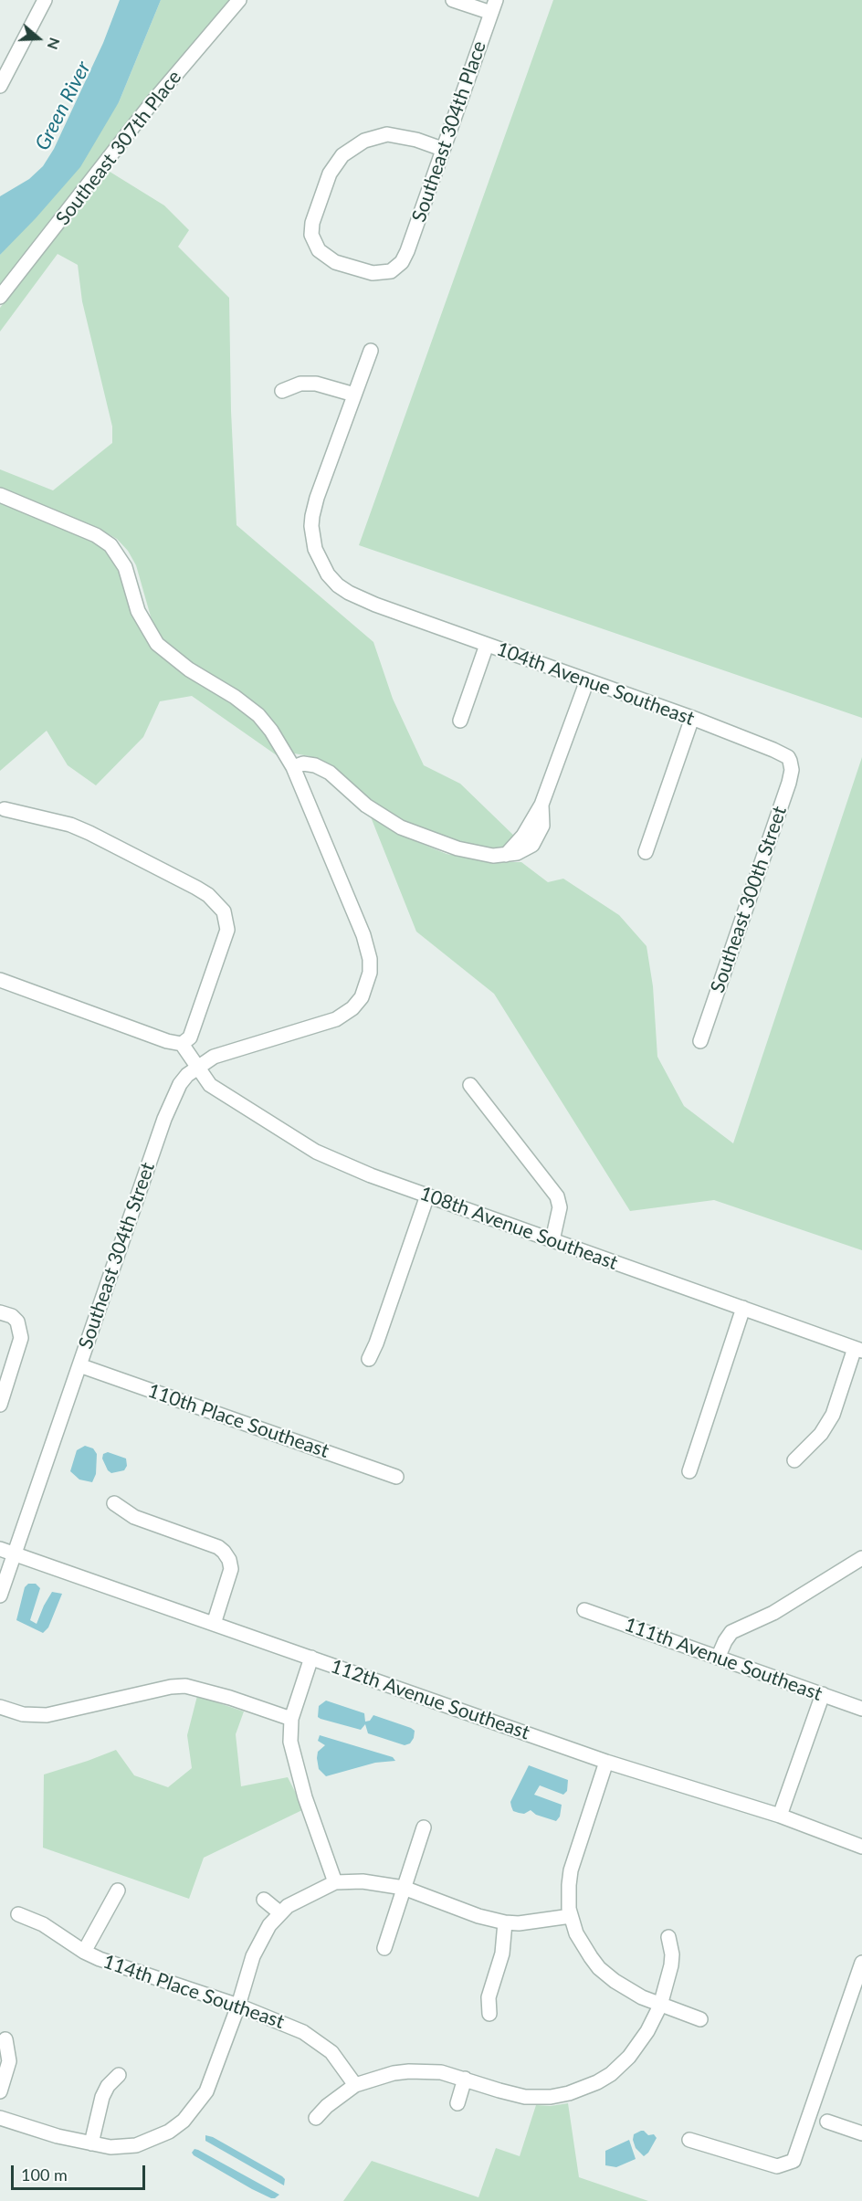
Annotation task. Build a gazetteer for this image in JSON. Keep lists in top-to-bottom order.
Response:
{
  "streets": {
    "street": [
      "Southeast 304th Place",
      "Southeast 307th Place",
      "104th Avenue Southeast",
      "Southeast 300th Street",
      "108th Avenue Southeast",
      "Southeast 304th Street",
      "110th Place Southeast",
      "111th Avenue Southeast",
      "112th Avenue Southeast",
      "114th Place Southeast"
    ]
  },
  "crossings": [
    ["104th Avenue Southeast", "Southeast 300th Street"],
    ["108th Avenue Southeast", "Southeast 304th Street"],
    ["Southeast 304th Street", "110th Place Southeast"],
    ["Southeast 304th Street", "112th Avenue Southeast"]
  ],
  "water": ["Green River"],
  "scale_bar": "100 m",
  "north": "right"
}
